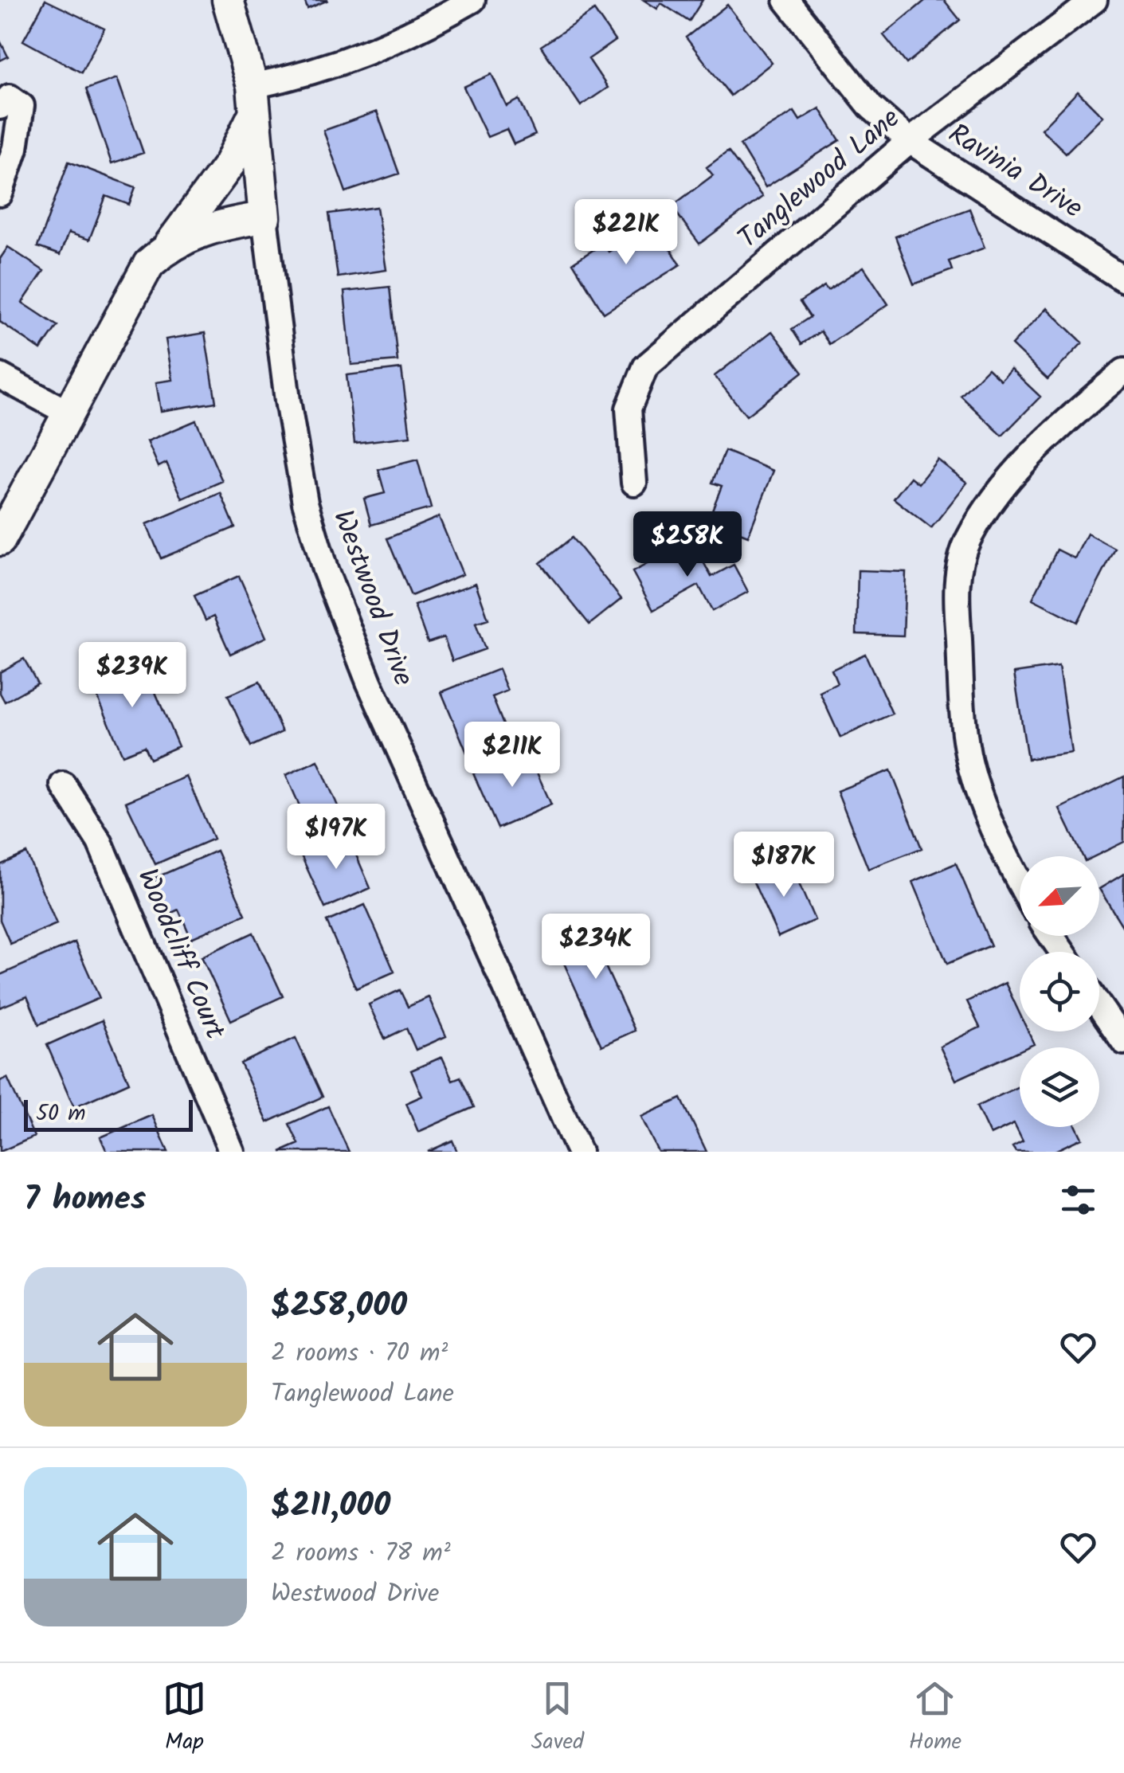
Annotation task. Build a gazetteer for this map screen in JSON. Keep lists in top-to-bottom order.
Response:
{
  "streets": {
    "street": [
      "Ravinia Drive",
      "Tanglewood Lane",
      "Westwood Drive",
      "Woodcliff Court"
    ]
  },
  "crossings": [
    ["Ravinia Drive", "Tanglewood Lane"]
  ],
  "scale_bar": "50 m",
  "north": "bottom left",
  "page": {
    "price": [
      "$221K",
      "$258K",
      "$239K",
      "$211K",
      "$197K",
      "$187K",
      "$234K"
    ],
    "scale": "50 m",
    "heading": "7 homes",
    "list": [
      {
        "name": "$258,000",
        "note": "2 rooms · 70 m² · Tanglewood Lane"
      },
      {
        "name": "$211,000",
        "note": "2 rooms · 78 m² · Westwood Drive"
      }
    ],
    "tabs": ["Map", "Saved", "Home"]
  }
}
